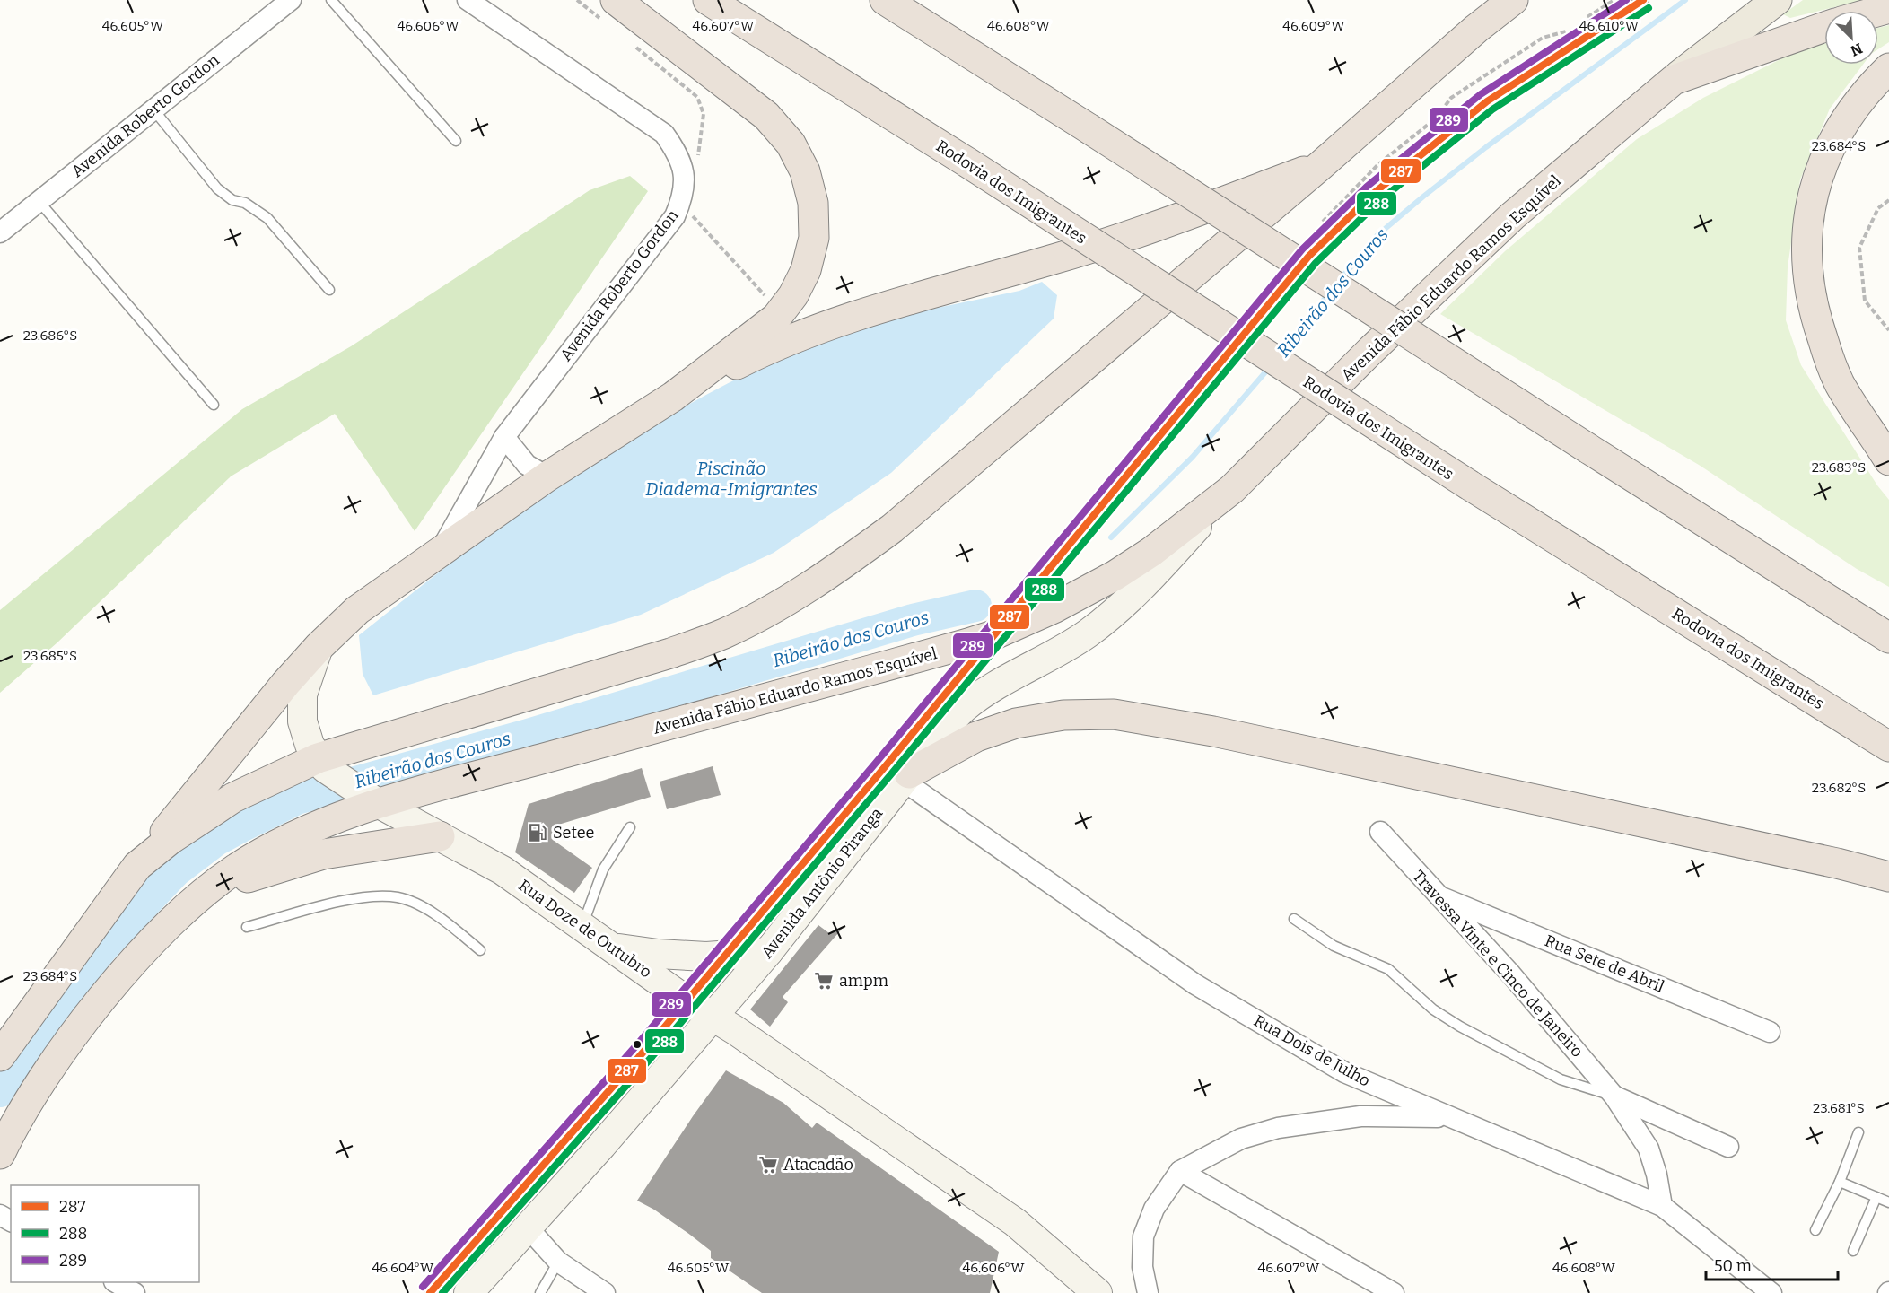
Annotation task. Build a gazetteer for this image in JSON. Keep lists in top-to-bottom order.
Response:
{
  "streets": {
    "highway": ["Rodovia dos Imigrantes", "Avenida Fábio Eduardo Ramos Esquível"],
    "main road": ["Avenida Antônio Piranga", "Rua Doze de Outubro"],
    "street": [
      "Avenida Roberto Gordon",
      "Travessa Vinte e Cinco de Janeiro",
      "Rua Sete de Abril",
      "Rua Dois de Julho"
    ]
  },
  "crossings": [
    ["Avenida Fábio Eduardo Ramos Esquível", "Avenida Antônio Piranga"],
    ["Avenida Fábio Eduardo Ramos Esquível", "Rua Doze de Outubro"],
    ["Avenida Antônio Piranga", "Rua Doze de Outubro"],
    ["Avenida Antônio Piranga", "Rua Dois de Julho"],
    ["Travessa Vinte e Cinco de Janeiro", "Rua Sete de Abril"],
    ["Travessa Vinte e Cinco de Janeiro", "Rua Dois de Julho"]
  ],
  "water": ["Ribeirão dos Couros", "Piscinão Diadema-Imigrantes"],
  "places": {
    "fuel station": ["Setee"],
    "supermarket": ["ampm", "Atacadão"]
  },
  "lines": ["transit line 287", "transit line 289", "transit line 288"],
  "legend": ["287", "288", "289"],
  "scale_bar": "50 m",
  "north": "bottom right",
  "coordinates": [
    "46.605°W",
    "46.606°W",
    "46.607°W",
    "46.608°W",
    "46.610°W",
    "46.609°W",
    "23.684°S",
    "23.686°S",
    "23.683°S",
    "23.685°S",
    "23.682°S",
    "23.681°S",
    "46.604°W"
  ]
}
